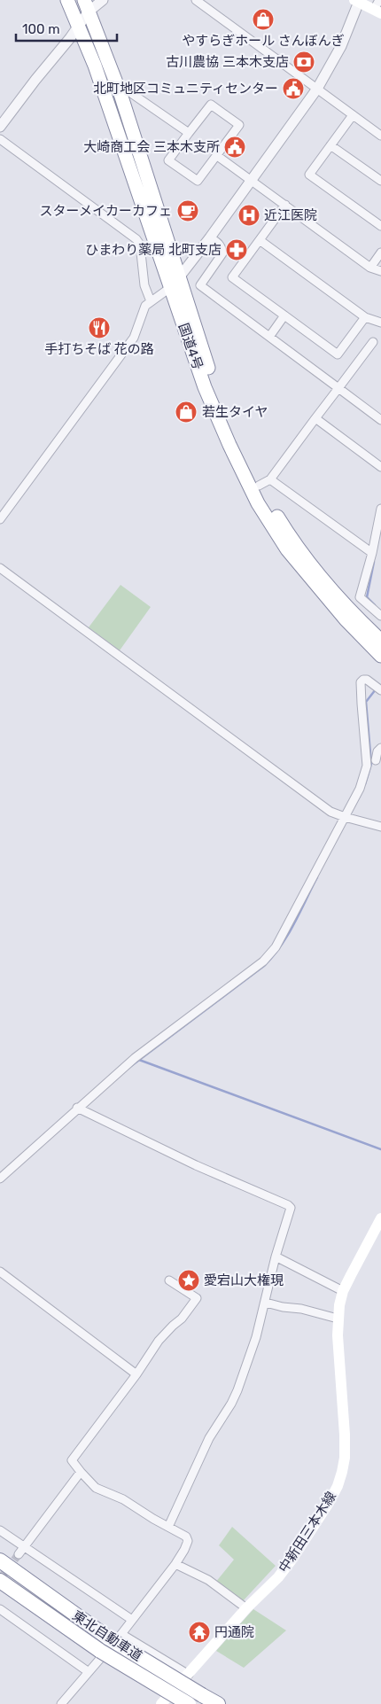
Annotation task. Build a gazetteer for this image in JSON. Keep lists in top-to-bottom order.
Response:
{
  "streets": {
    "highway": ["国道4号", "東北自動車道"],
    "main road": ["中新田三本木線"]
  },
  "places": {
    "shop": ["やすらぎホール さんぼんぎ", "若生タイヤ"],
    "bank": ["古川農協 三本木支店"],
    "public building": ["北町地区コミュニティセンター", "大崎商工会 三本木支所"],
    "cafe": ["スターメイカーカフェ"],
    "hospital": ["近江医院"],
    "pharmacy": ["ひまわり薬局 北町支店"],
    "restaurant": ["手打ちそば 花の路"],
    "place": ["愛宕山大権現"],
    "temple": ["円通院"]
  },
  "scale_bar": "100 m"
}
